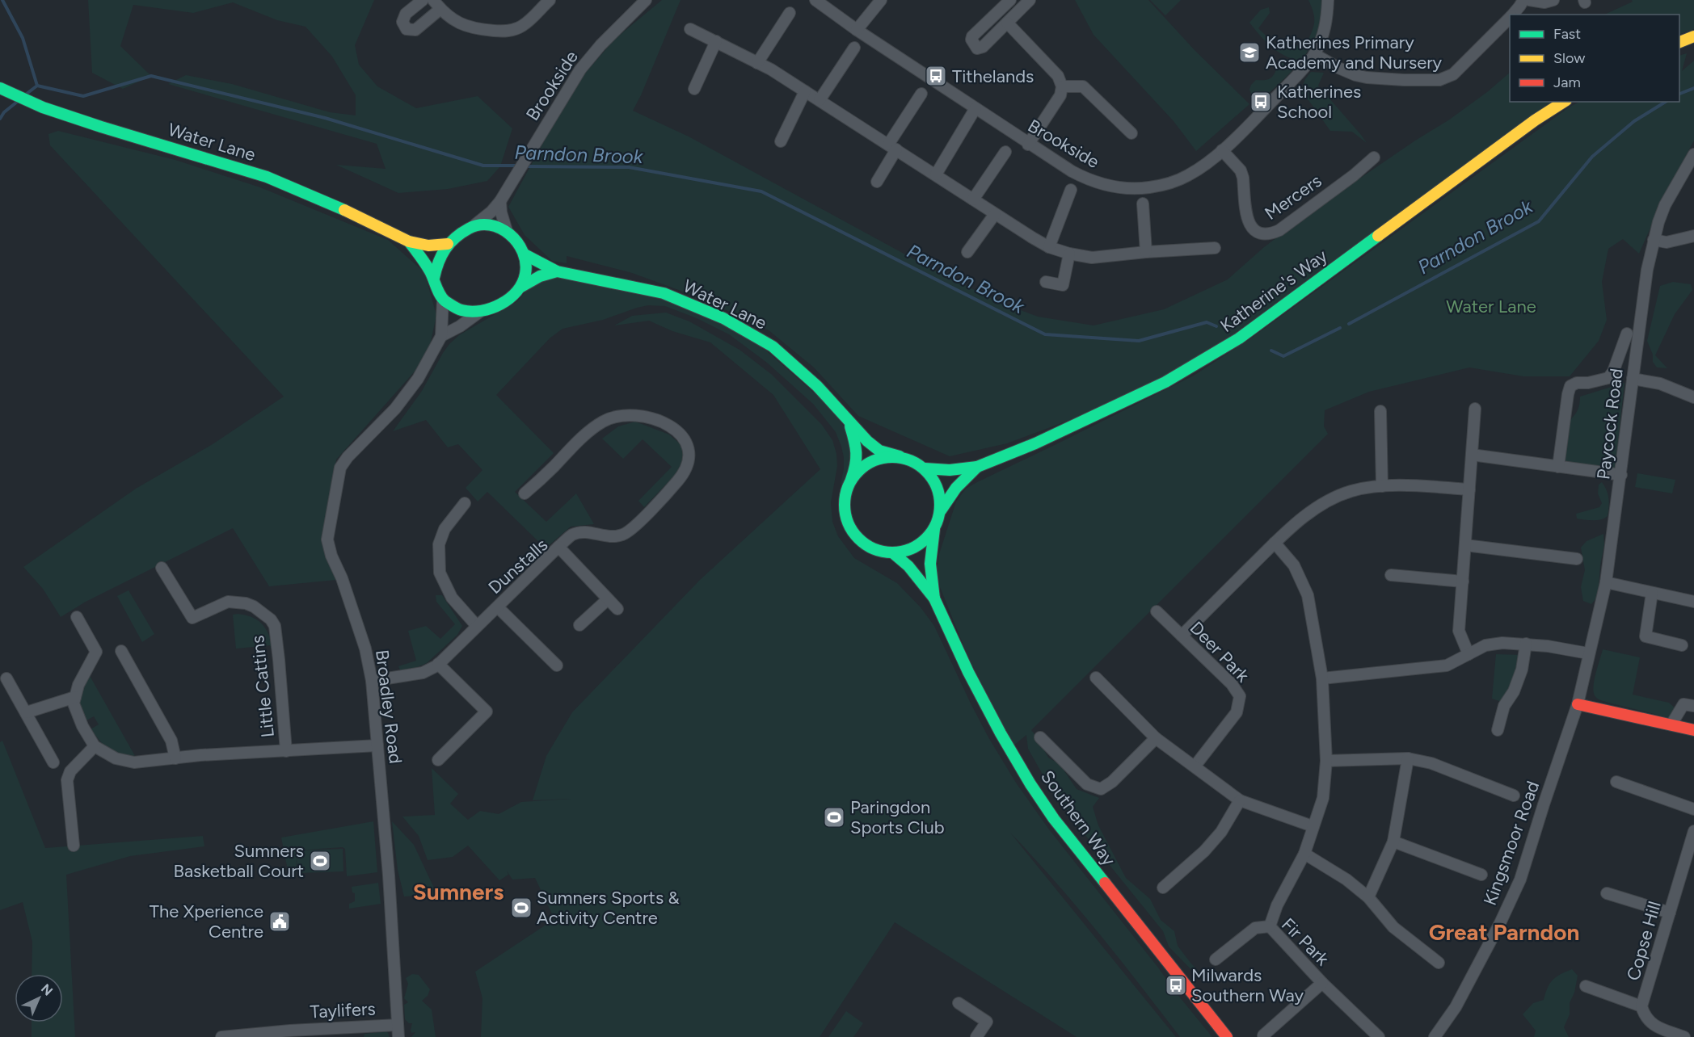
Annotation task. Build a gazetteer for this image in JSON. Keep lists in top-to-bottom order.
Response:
{
  "streets": {
    "main road": ["Water Lane", "Katherine's Way", "Southern Way"],
    "street": [
      "Brookside",
      "Mercers",
      "Paycock Road",
      "Dunstalls",
      "Deer Park",
      "Little Cattins",
      "Broadley Road",
      "Kingsmoor Road",
      "Copse Hill",
      "Fir Park",
      "Taylifers"
    ]
  },
  "crossings": [
    ["Brookside", "Water Lane"],
    ["Brookside", "Mercers"],
    ["Brookside", "Broadley Road"],
    ["Water Lane", "Katherine's Way"],
    ["Water Lane", "Broadley Road"],
    ["Water Lane", "Southern Way"],
    ["Katherine's Way", "Southern Way"],
    ["Paycock Road", "Kingsmoor Road"],
    ["Dunstalls", "Broadley Road"],
    ["Little Cattins", "Broadley Road"],
    ["Broadley Road", "Taylifers"]
  ],
  "districts": ["Sumners", "Great Parndon"],
  "water": ["Parndon Brook"],
  "parks": ["Water Lane"],
  "places": {
    "school or university": ["Katherines Primary Academy and Nursery"],
    "bus stop": ["Tithelands", "Katherines School", "Milwards Southern Way"],
    "sports": ["Paringdon Sports Club", "Sumners Basketball Court", "Sumners Sports & Activity Centre"],
    "public building": ["The Xperience Centre"]
  },
  "legend": ["Fast", "Slow", "Jam"],
  "north": "top right"
}
